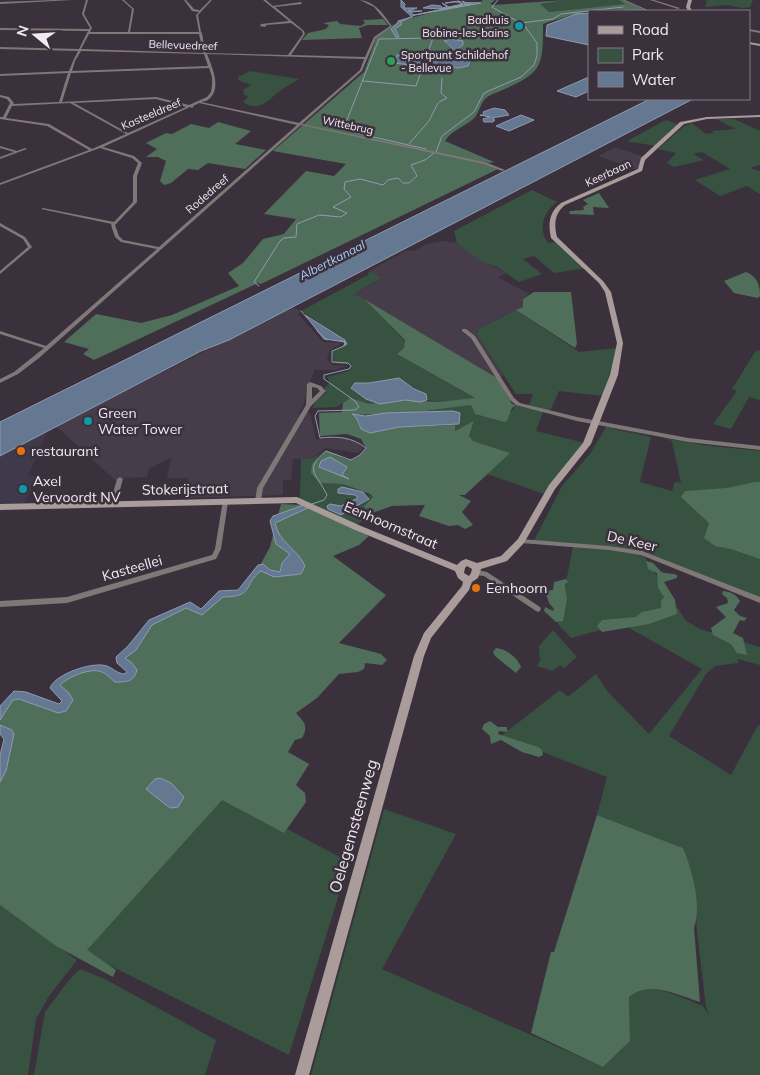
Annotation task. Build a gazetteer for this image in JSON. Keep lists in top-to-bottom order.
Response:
{
  "streets": {
    "street": [
      "Bellevuedreef",
      "Kasteeldreef",
      "Wittebrug",
      "Keerbaan",
      "Rodedreef",
      "Stokerijstraat",
      "Eenhoornstraat",
      "De Keer",
      "Kasteellei",
      "Oelegemsteenweg"
    ]
  },
  "crossings": [
    ["Bellevuedreef", "Kasteeldreef"],
    ["Bellevuedreef", "Rodedreef"],
    ["Kasteeldreef", "Wittebrug"],
    ["Wittebrug", "Rodedreef"],
    ["Stokerijstraat", "Eenhoornstraat"],
    ["Stokerijstraat", "Kasteellei"],
    ["Eenhoornstraat", "Oelegemsteenweg"]
  ],
  "water": ["Albertkanaal"],
  "places": [
    "Badhuis Bobine-les-bains",
    "Sportpunt Schildehof - Bellevue",
    "Green Water Tower",
    "restaurant",
    "Axel Vervoordt NV",
    "Eenhoorn"
  ],
  "legend": ["Road", "Park", "Water"],
  "north": "left"
}
